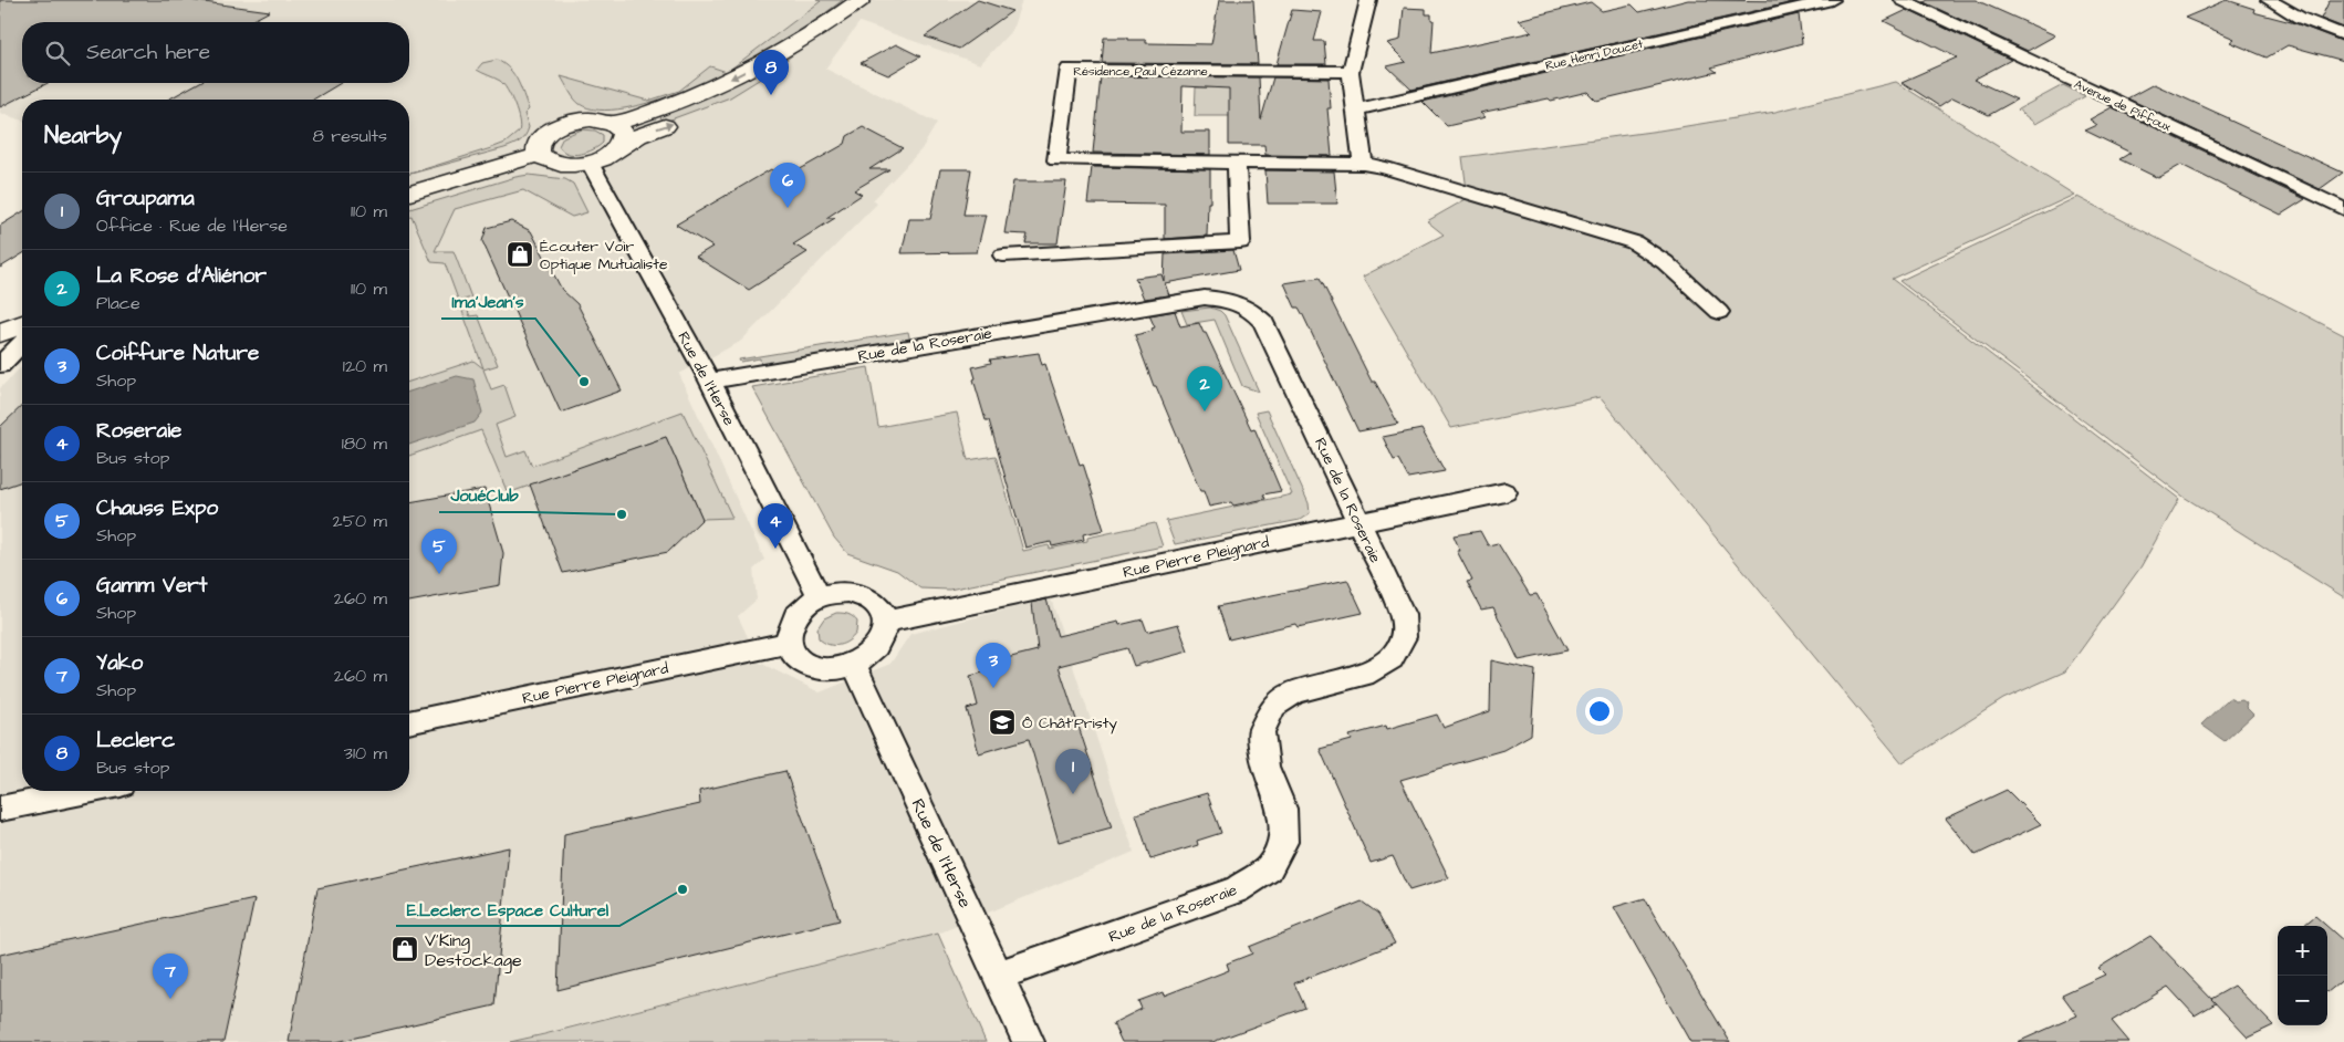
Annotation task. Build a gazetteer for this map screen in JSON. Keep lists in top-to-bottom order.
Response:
{
  "streets": {
    "street": [
      "Rue Henri Doucet",
      "Résidence Paul Cézanne",
      "Avenue de Piffoux",
      "Rue de la Roseraie",
      "Rue de l'Herse",
      "Rue Pierre Pleignard"
    ]
  },
  "crossings": [
    ["Rue de la Roseraie", "Rue de l'Herse"],
    ["Rue de la Roseraie", "Rue Pierre Pleignard"],
    ["Rue de l'Herse", "Rue Pierre Pleignard"]
  ],
  "places": {
    "shop": ["Écouter Voir Optique Mutualiste", "V'King Destockage"],
    "other": ["Ima'Jean's", "JouéClub", "E.Leclerc Espace Culturel"],
    "school or university": ["Ô Chât'Pristy"]
  },
  "page": {
    "search": "Search here",
    "pins": [
      "8",
      "6",
      "2",
      "4",
      "5",
      "3",
      "1",
      "7"
    ],
    "heading": ["Nearby", "8 results"],
    "list": [
      {
        "mark": "1",
        "name": "Groupama",
        "note": "Office · Rue de l'Herse",
        "value": "110 m"
      },
      {
        "mark": "2",
        "name": "La Rose d'Aliénor",
        "note": "Place",
        "value": "110 m"
      },
      {
        "mark": "3",
        "name": "Coiffure Nature",
        "note": "Shop",
        "value": "120 m"
      },
      {
        "mark": "4",
        "name": "Roseraie",
        "note": "Bus stop",
        "value": "180 m"
      },
      {
        "mark": "5",
        "name": "Chauss Expo",
        "note": "Shop",
        "value": "250 m"
      },
      {
        "mark": "6",
        "name": "Gamm Vert",
        "note": "Shop",
        "value": "260 m"
      },
      {
        "mark": "7",
        "name": "Yako",
        "note": "Shop",
        "value": "260 m"
      },
      {
        "mark": "8",
        "name": "Leclerc",
        "note": "Bus stop",
        "value": "310 m"
      }
    ],
    "map_buttons": ["+", "−"]
  }
}
